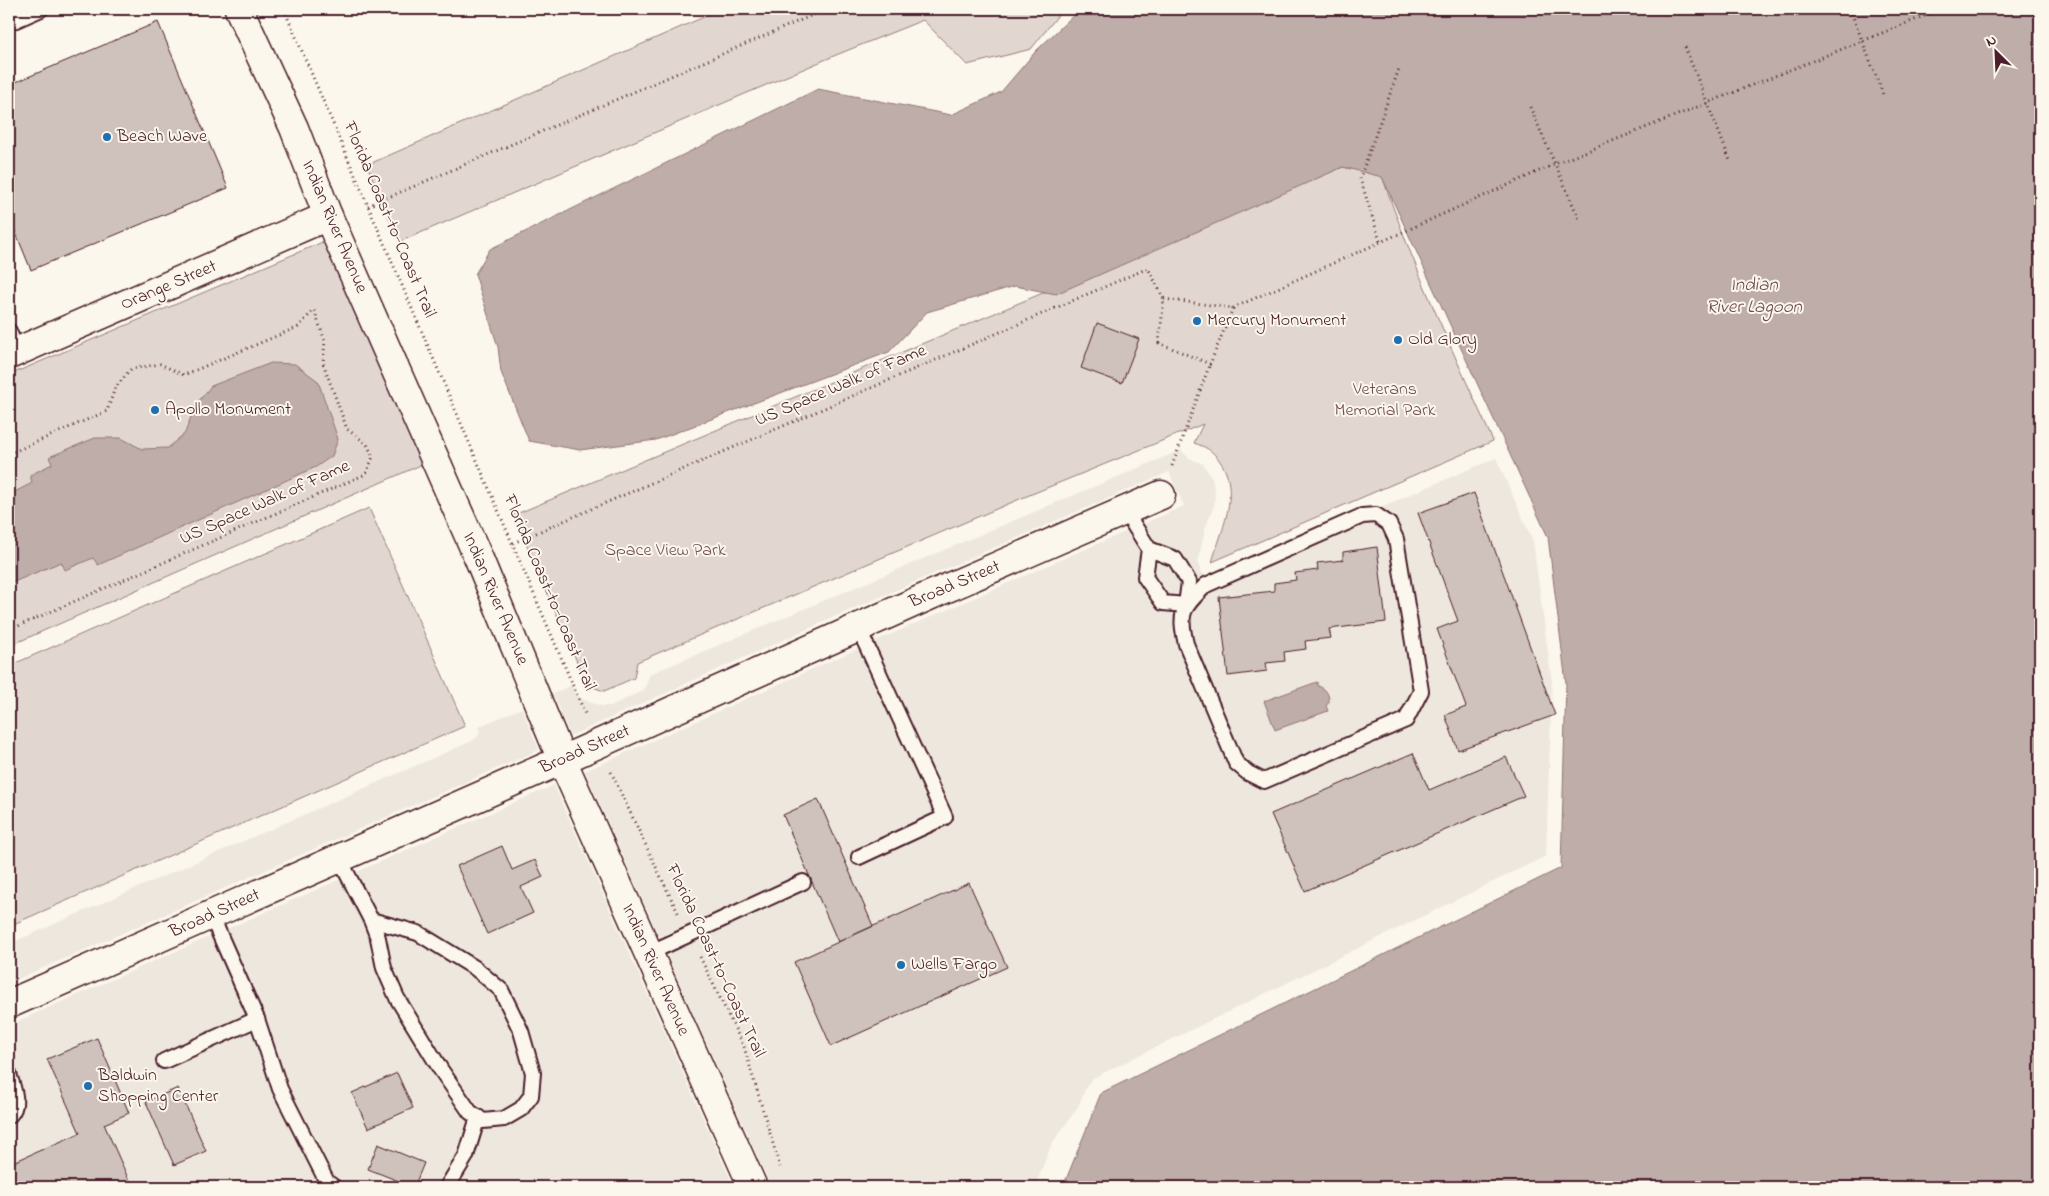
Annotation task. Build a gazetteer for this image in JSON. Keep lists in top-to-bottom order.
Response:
{
  "streets": {
    "street": ["Indian River Avenue", "Orange Street", "Broad Street"],
    "path": ["Florida Coast-to-Coast Trail", "US Space Walk of Fame"]
  },
  "crossings": [
    ["Florida Coast-to-Coast Trail", "US Space Walk of Fame"],
    ["Florida Coast-to-Coast Trail", "Broad Street"],
    ["Indian River Avenue", "Orange Street"],
    ["Indian River Avenue", "Broad Street"]
  ],
  "water": ["Indian River Lagoon"],
  "parks": ["Veterans Memorial Park", "Space View Park"],
  "places": [
    "Beach Wave",
    "Mercury Monument",
    "Old Glory",
    "Apollo Monument",
    "Wells Fargo",
    "Baldwin Shopping Center"
  ],
  "north": "top left"
}
